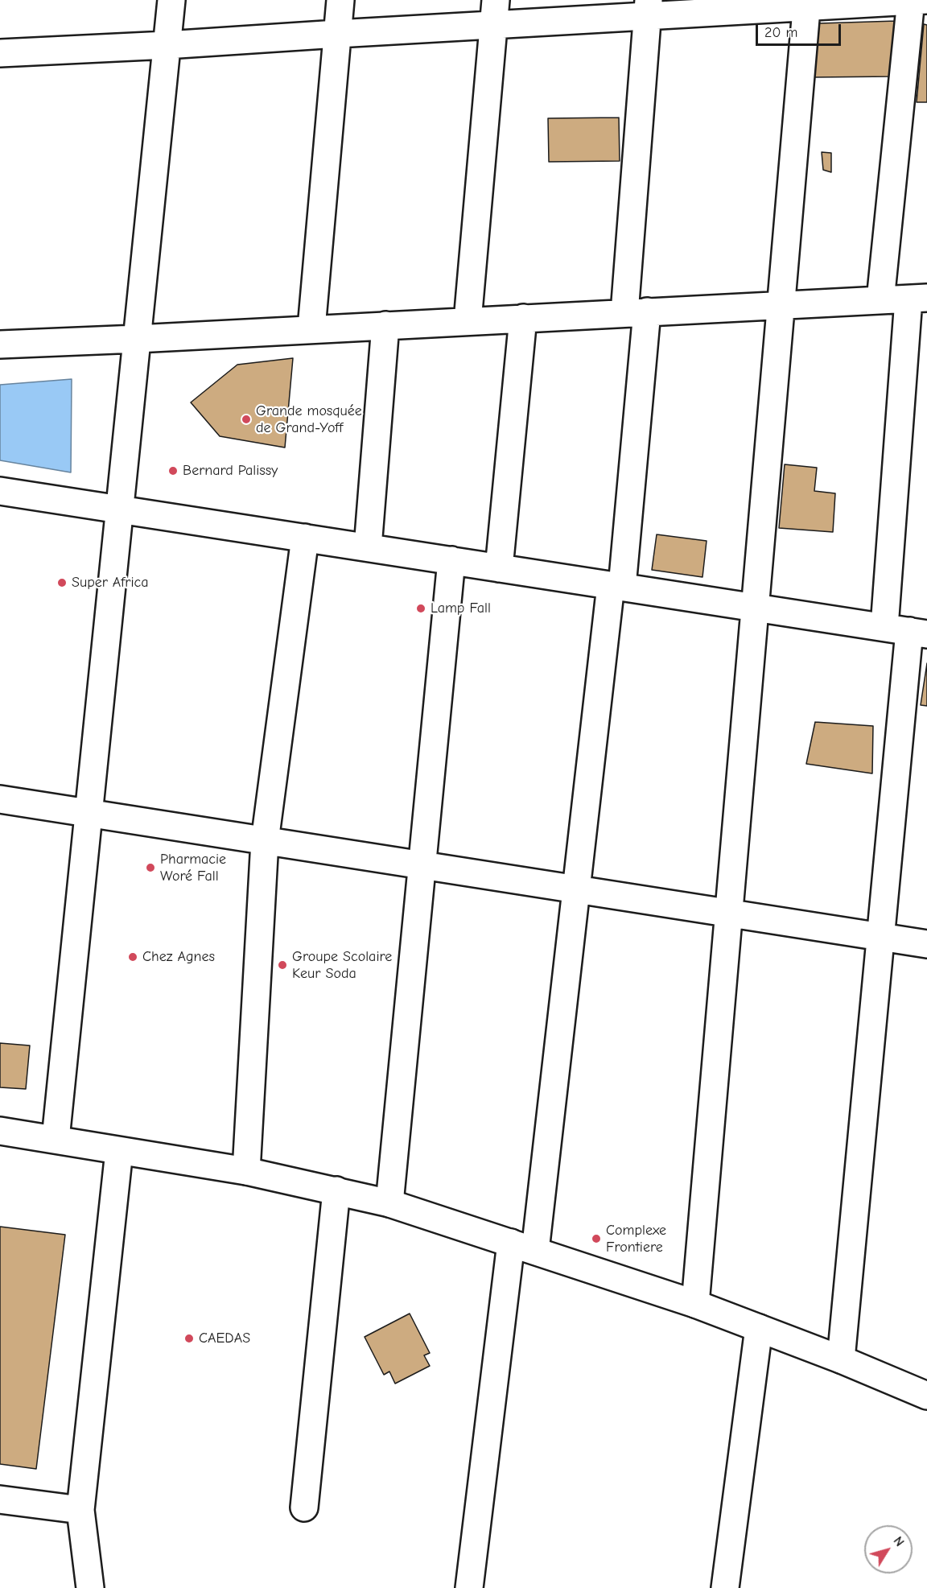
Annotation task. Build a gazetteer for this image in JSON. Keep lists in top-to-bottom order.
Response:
{
  "places": [
    "Grande mosquée de Grand-Yoff",
    "Bernard Palissy",
    "Super Africa",
    "Lamp Fall",
    "Pharmacie Woré Fall",
    "Chez Agnes",
    "Groupe Scolaire Keur Soda",
    "Complexe Frontiere",
    "CAEDAS"
  ],
  "scale_bar": "20 m",
  "north": "top right"
}
